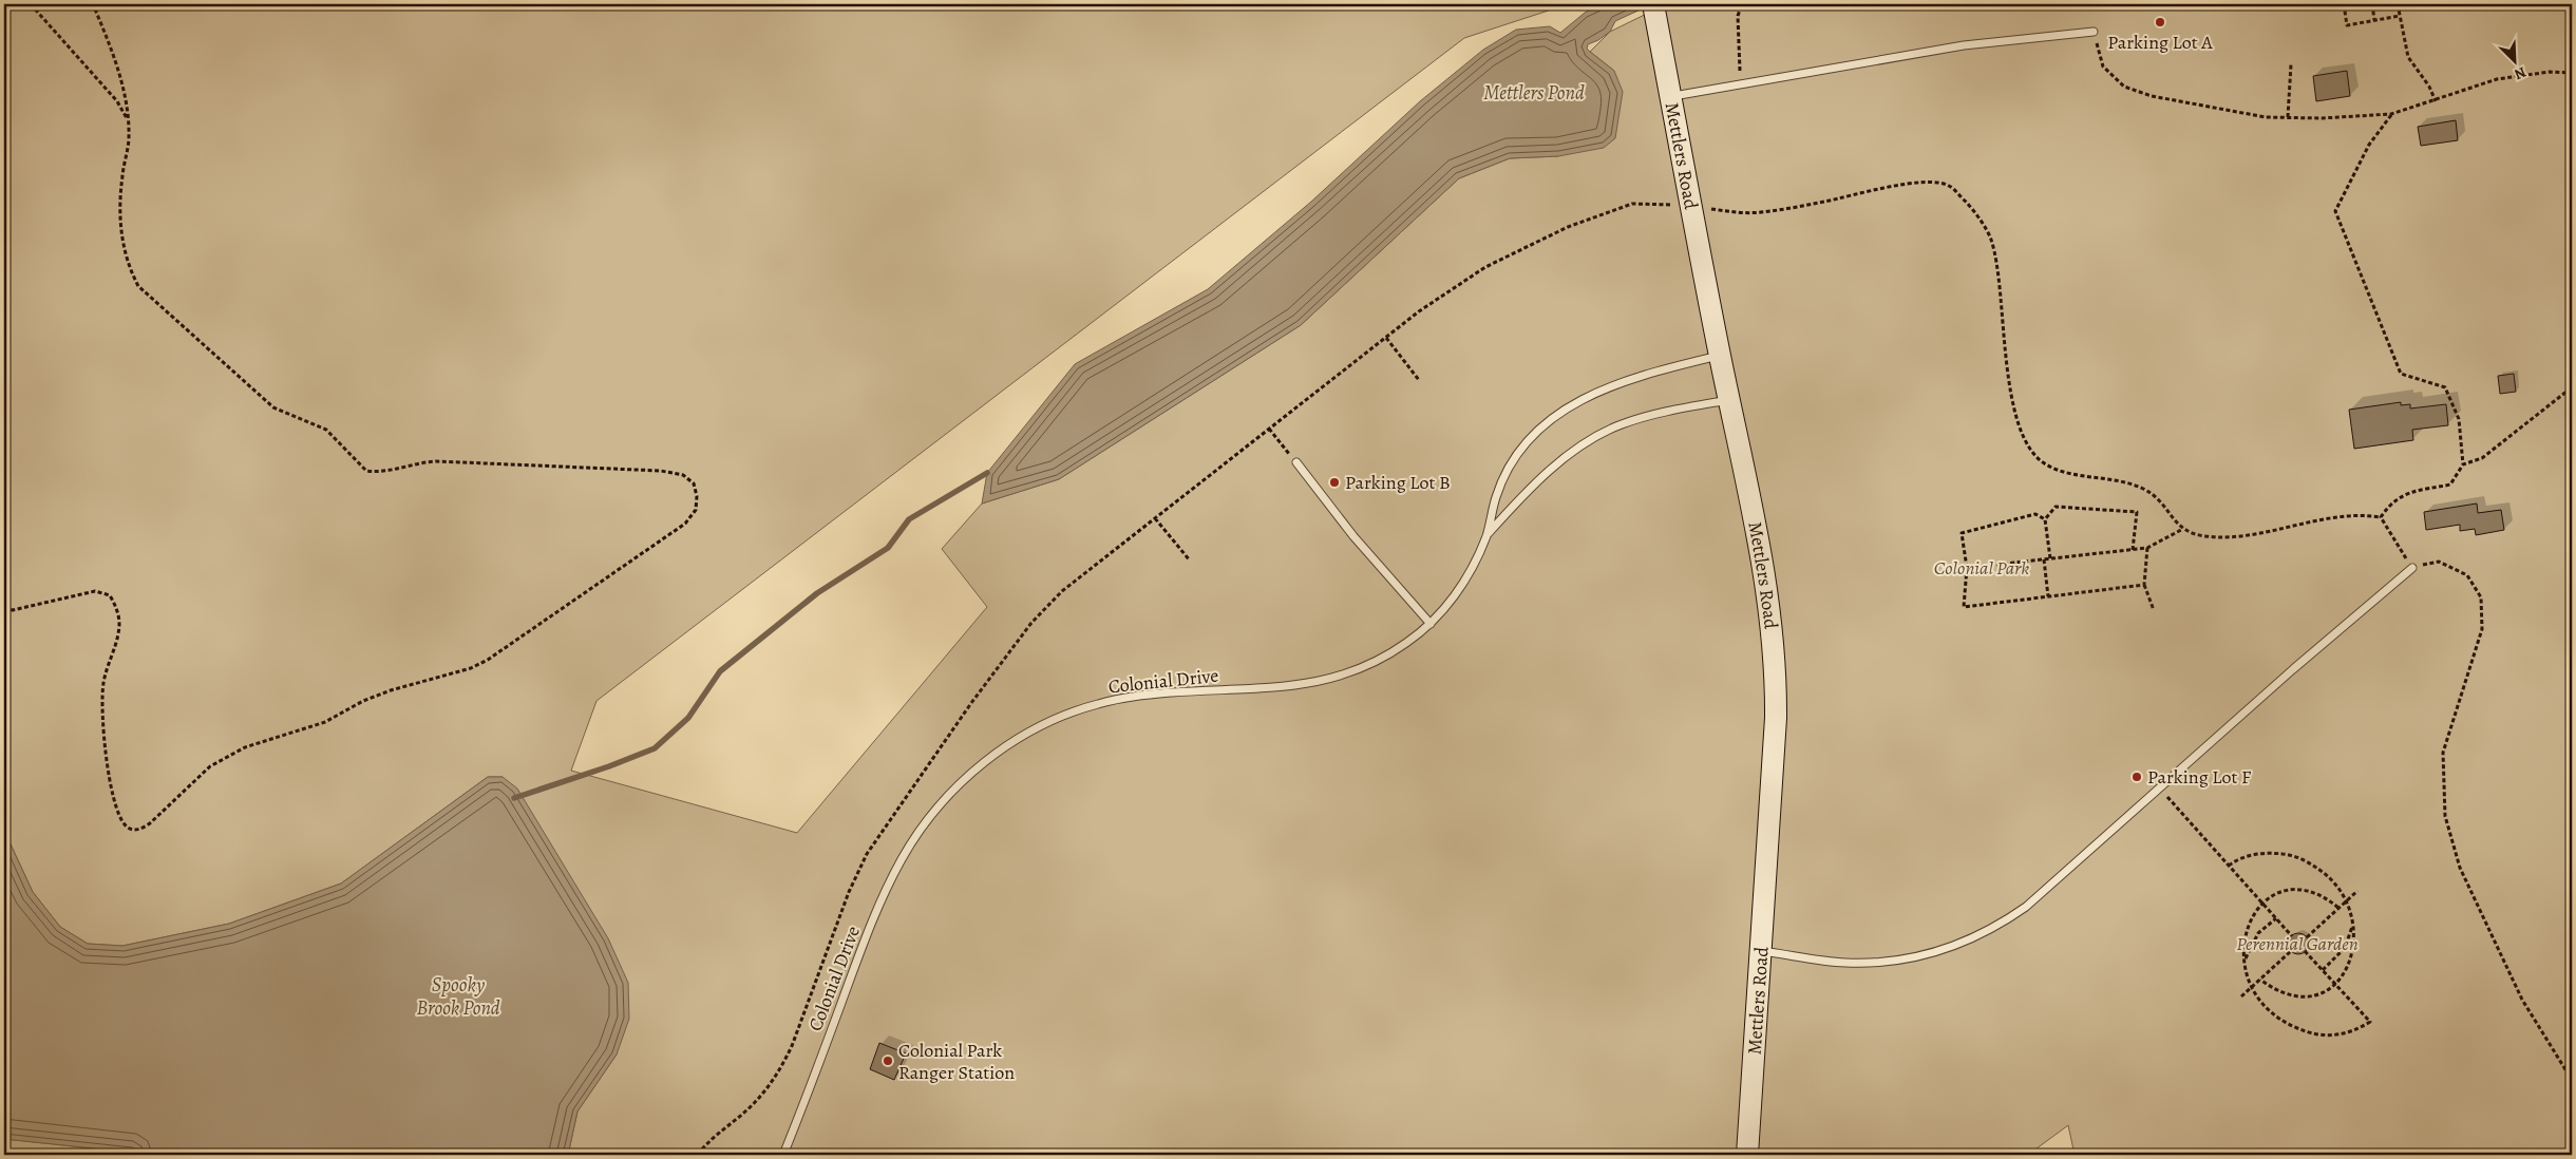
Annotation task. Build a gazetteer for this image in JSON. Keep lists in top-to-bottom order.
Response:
{
  "streets": {
    "street": ["Mettlers Road"],
    "lane": ["Colonial Drive"]
  },
  "crossings": [
    ["Mettlers Road", "Colonial Drive"]
  ],
  "water": ["Mettlers Pond", "Spooky Brook Pond"],
  "parks": ["Colonial Park", "Perennial Garden"],
  "places": [
    "Parking Lot A",
    "Parking Lot B",
    "Parking Lot F",
    "Colonial Park Ranger Station"
  ],
  "north": "bottom right"
}
